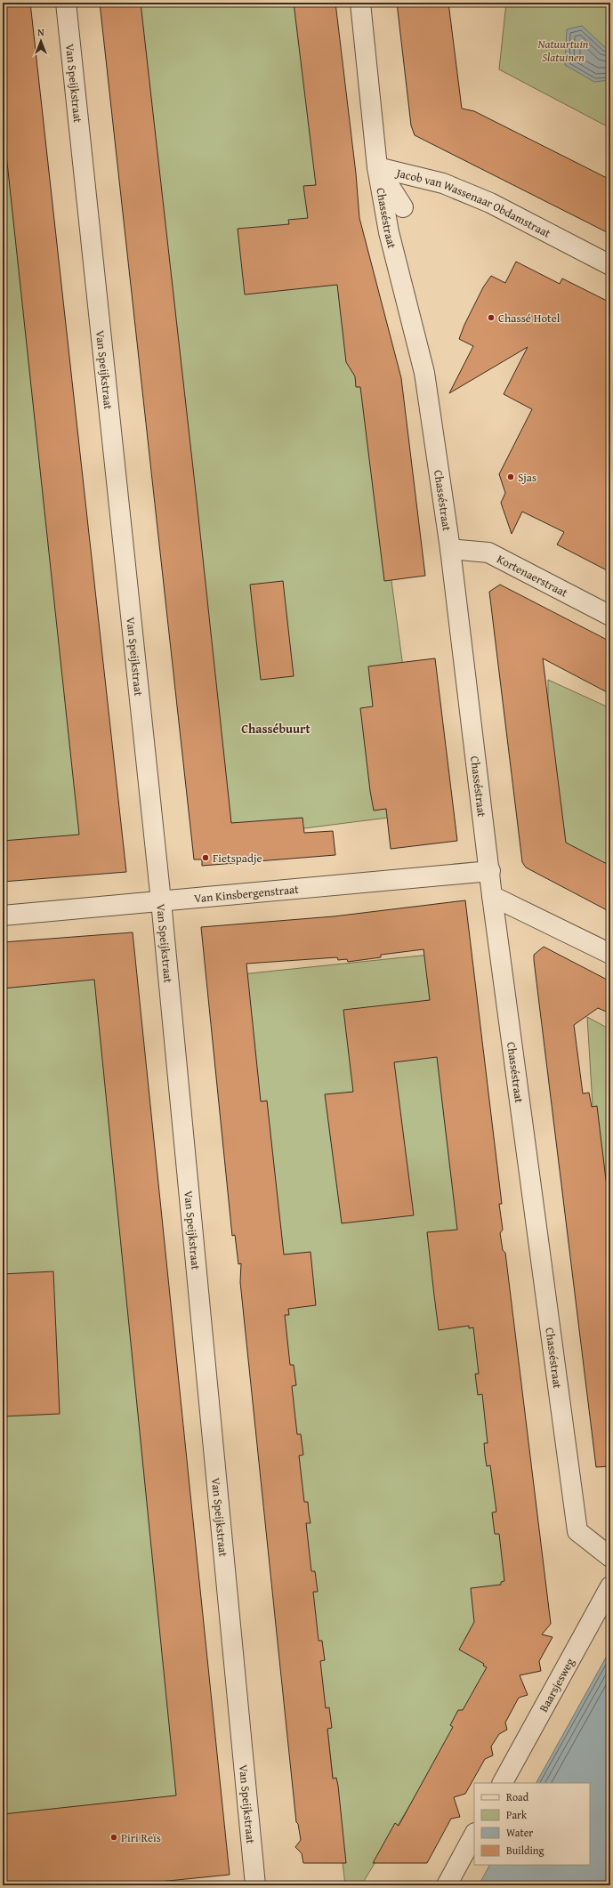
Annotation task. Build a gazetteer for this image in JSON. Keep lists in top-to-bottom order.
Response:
{
  "streets": {
    "street": [
      "Van Speijkstraat",
      "Jacob van Wassenaar Obdamstraat",
      "Chasséstraat",
      "Kortenaerstraat",
      "Van Kinsbergenstraat",
      "Baarsjesweg"
    ]
  },
  "crossings": [
    ["Van Speijkstraat", "Van Kinsbergenstraat"],
    ["Jacob van Wassenaar Obdamstraat", "Chasséstraat"],
    ["Chasséstraat", "Kortenaerstraat"],
    ["Chasséstraat", "Van Kinsbergenstraat"]
  ],
  "districts": ["Chassébuurt"],
  "parks": ["Natuurtuin Slatuinen"],
  "places": [
    "Chassé Hotel",
    "Sjas",
    "Fietspadje",
    "Piri Reïs"
  ],
  "legend": [
    "Road",
    "Park",
    "Water",
    "Building"
  ],
  "north": "top"
}
